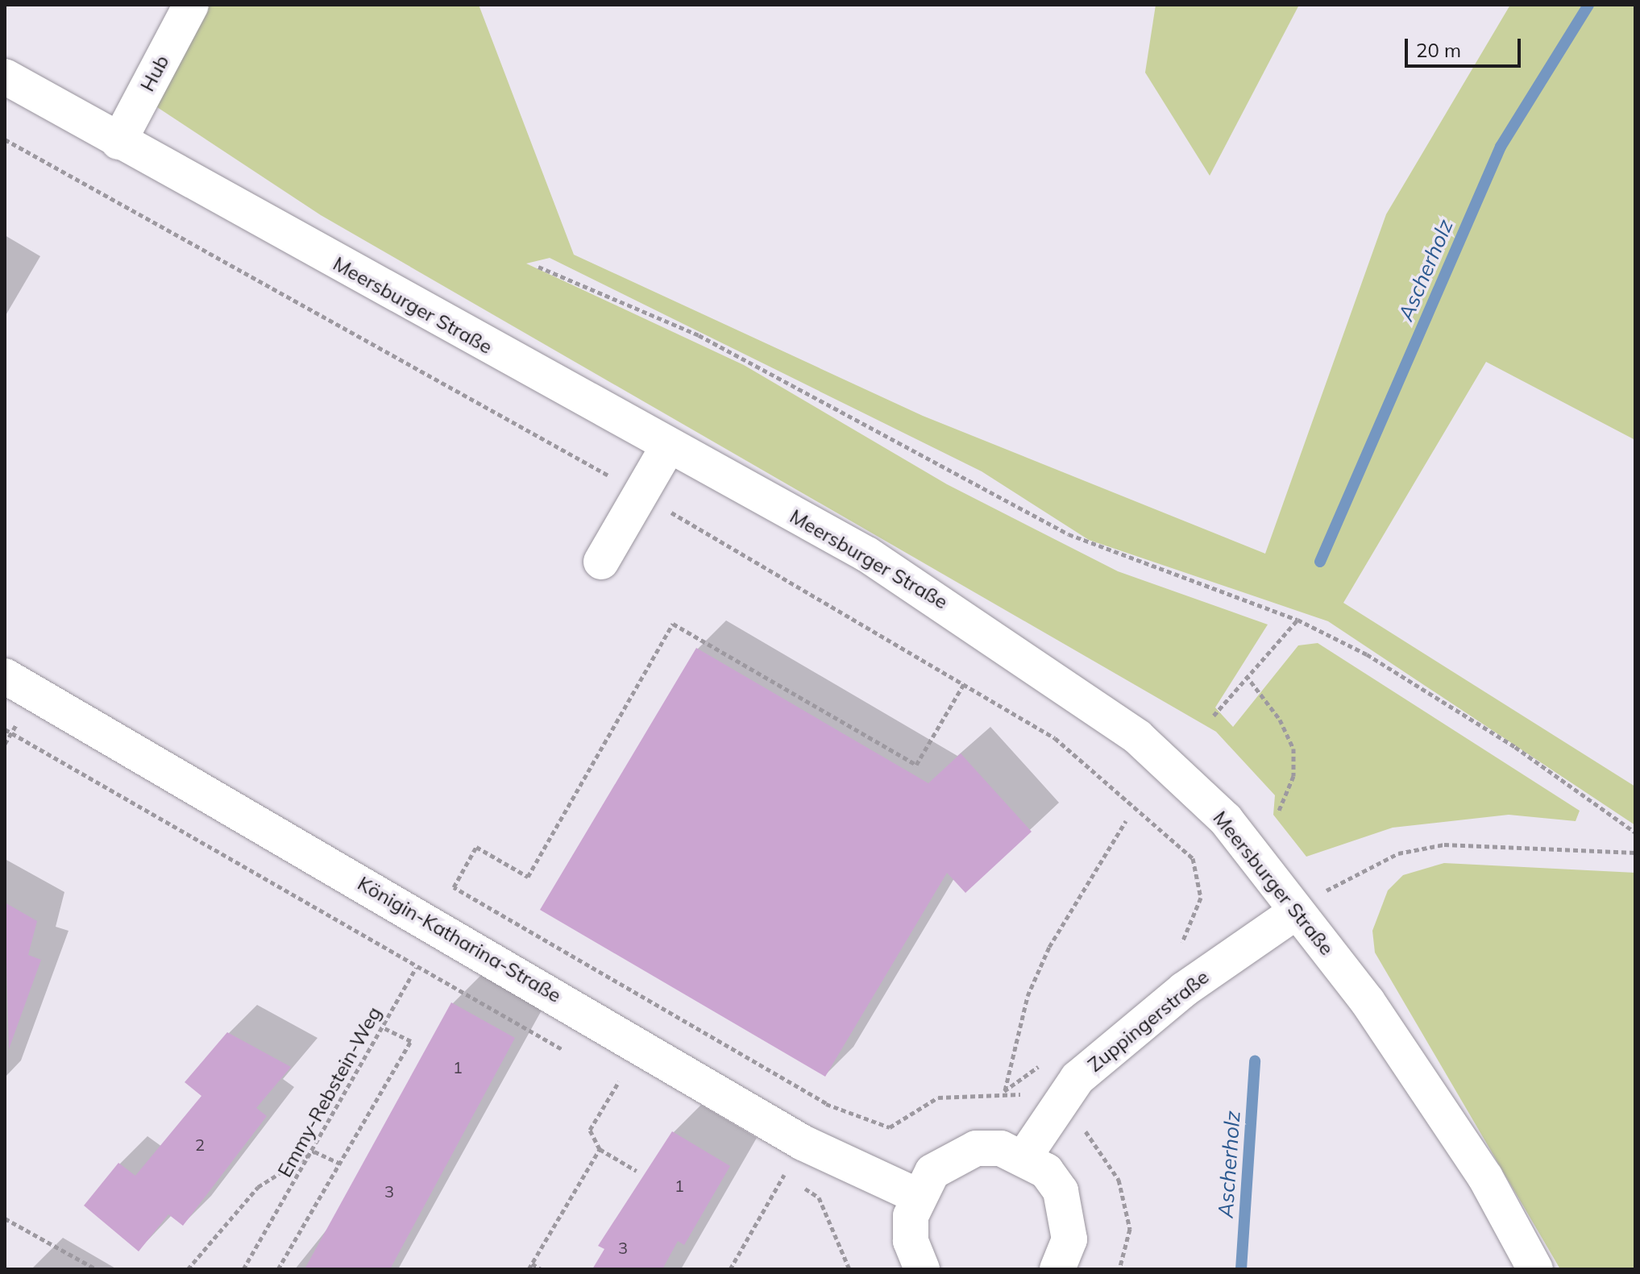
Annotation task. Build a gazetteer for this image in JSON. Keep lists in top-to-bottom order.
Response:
{
  "streets": {
    "street": [
      "Hub",
      "Meersburger Straße",
      "Königin-Katharina-Straße",
      "Zuppingerstraße"
    ],
    "path": ["Emmy-Rebstein-Weg"]
  },
  "crossings": [
    ["Hub", "Meersburger Straße"],
    ["Meersburger Straße", "Zuppingerstraße"],
    ["Königin-Katharina-Straße", "Emmy-Rebstein-Weg"]
  ],
  "water": ["Ascherholz"],
  "house_numbers": [
    "1",
    "2",
    "1",
    "3",
    "3"
  ],
  "scale_bar": "20 m"
}
